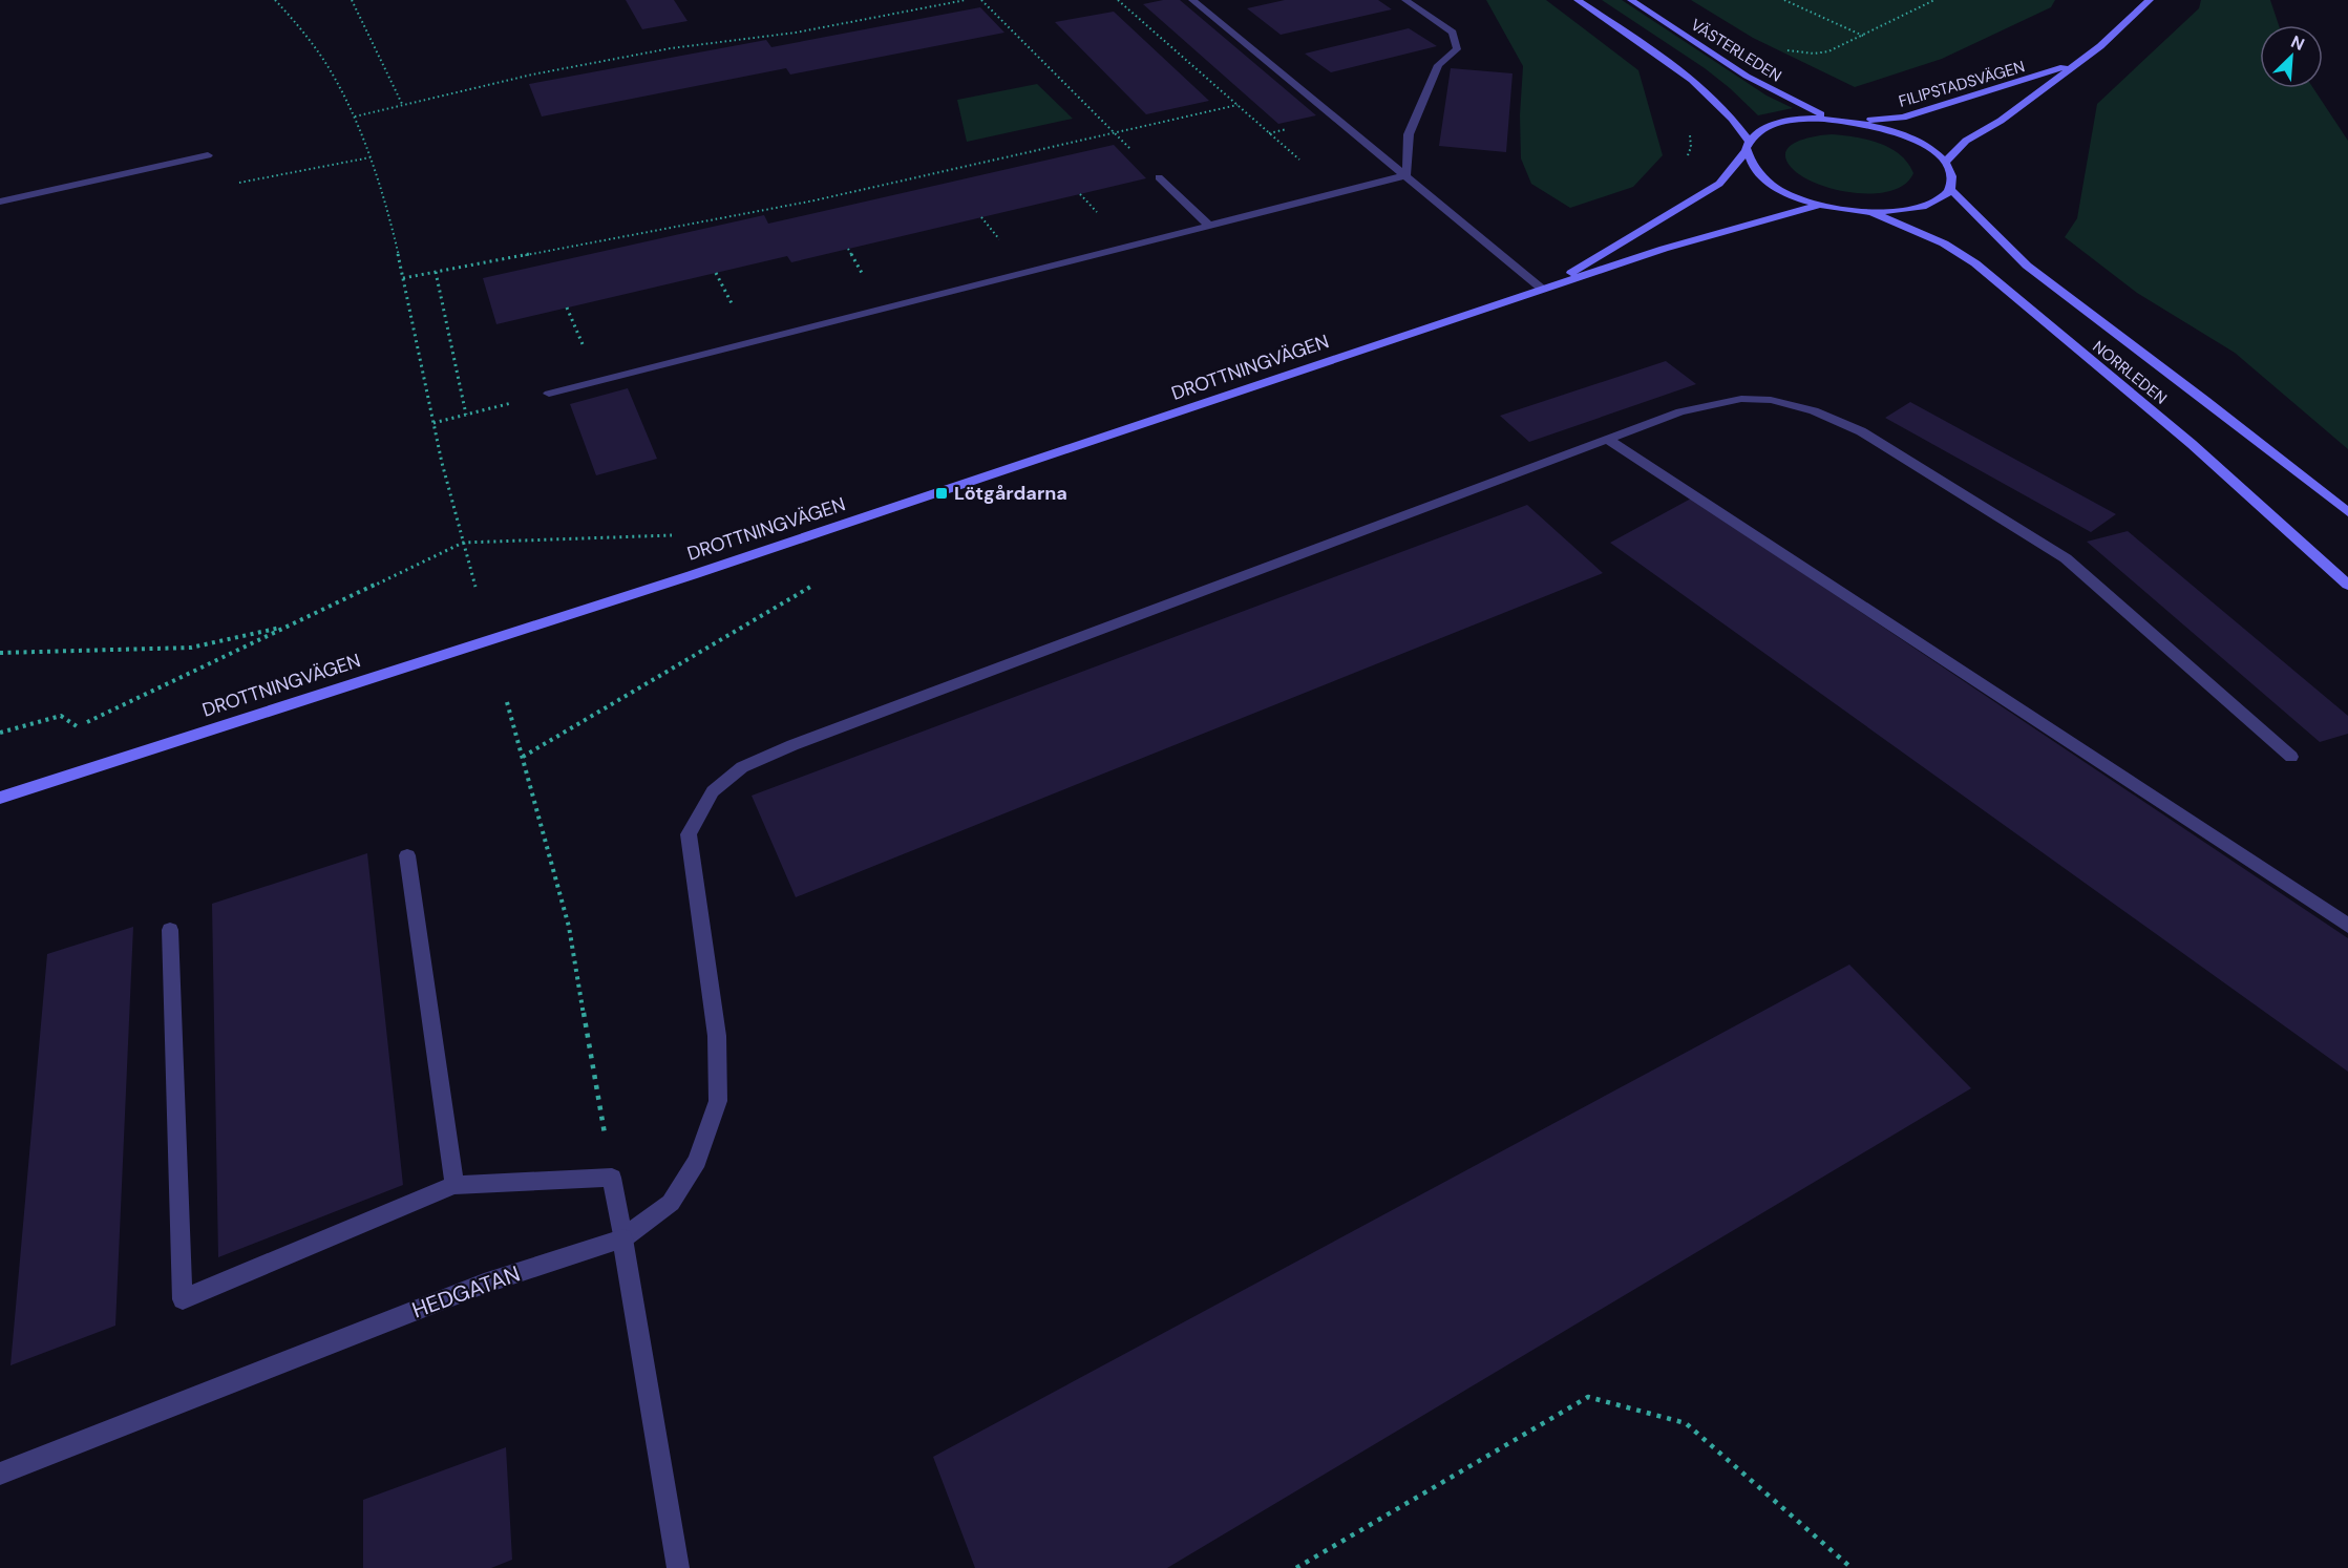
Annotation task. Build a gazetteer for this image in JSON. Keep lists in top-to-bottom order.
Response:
{
  "streets": {
    "main road": [
      "VÄSTERLEDEN",
      "FILIPSTADSVÄGEN",
      "DROTTNINGVÄGEN",
      "NORRLEDEN"
    ],
    "street": ["HEDGATAN"]
  },
  "places": {
    "transit": ["Lötgårdarna"]
  },
  "north": "top right"
}
